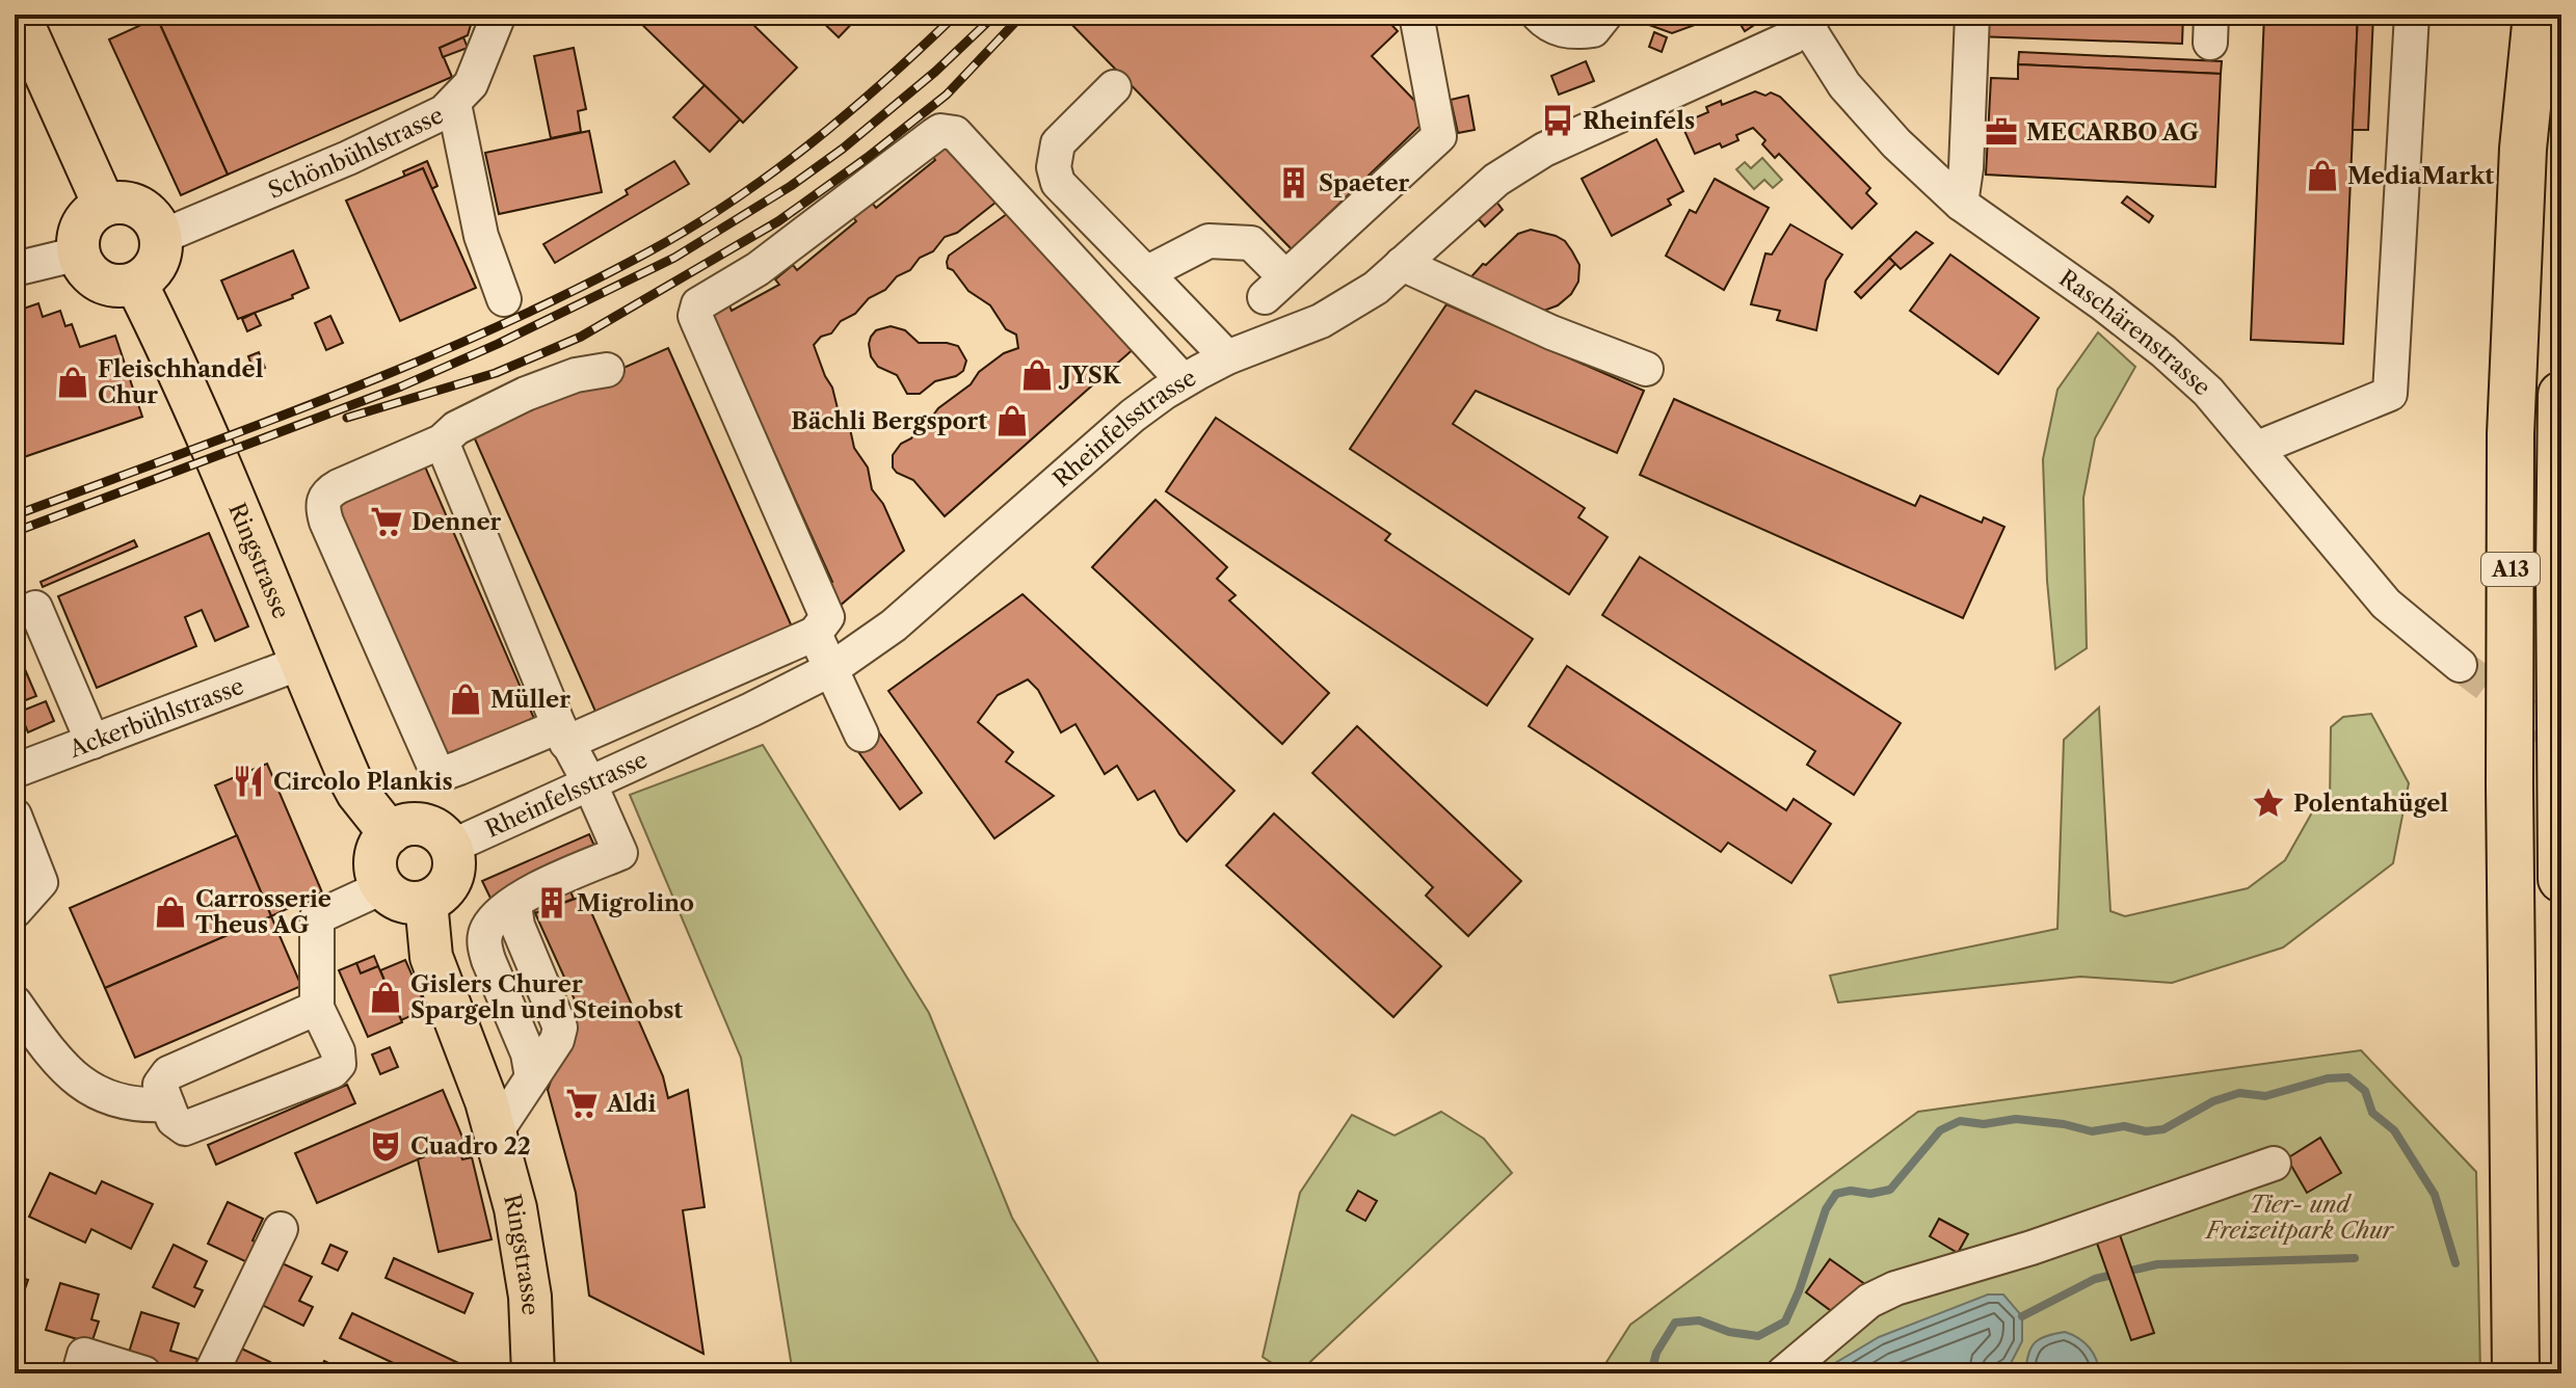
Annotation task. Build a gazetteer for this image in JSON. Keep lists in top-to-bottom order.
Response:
{
  "streets": {
    "highway": ["A13"],
    "main road": ["Ringstrasse"],
    "street": [
      "Schönbühlstrasse",
      "Raschärenstrasse",
      "Rheinfelsstrasse",
      "Ackerbühlstrasse"
    ]
  },
  "crossings": [
    ["Schönbühlstrasse", "Ringstrasse"],
    ["Raschärenstrasse", "Rheinfelsstrasse"],
    ["Rheinfelsstrasse", "Ringstrasse"],
    ["Ringstrasse", "Ackerbühlstrasse"]
  ],
  "parks": ["Tier- und Freizeitpark Chur"],
  "places": {
    "bus stop": ["Rheinfels"],
    "office": ["MECARBO AG"],
    "shop": [
      "MediaMarkt",
      "JYSK",
      "Fleischhandel Chur",
      "Bächli Bergsport",
      "Müller",
      "Carrosserie Theus AG",
      "Gislers Churer Spargeln und Steinobst"
    ],
    "building": ["Spaeter", "Migrolino"],
    "supermarket": ["Denner", "Aldi"],
    "restaurant": ["Circolo Plankis"],
    "place": ["Polentahügel"],
    "theatre": ["Cuadro 22"]
  }
}
